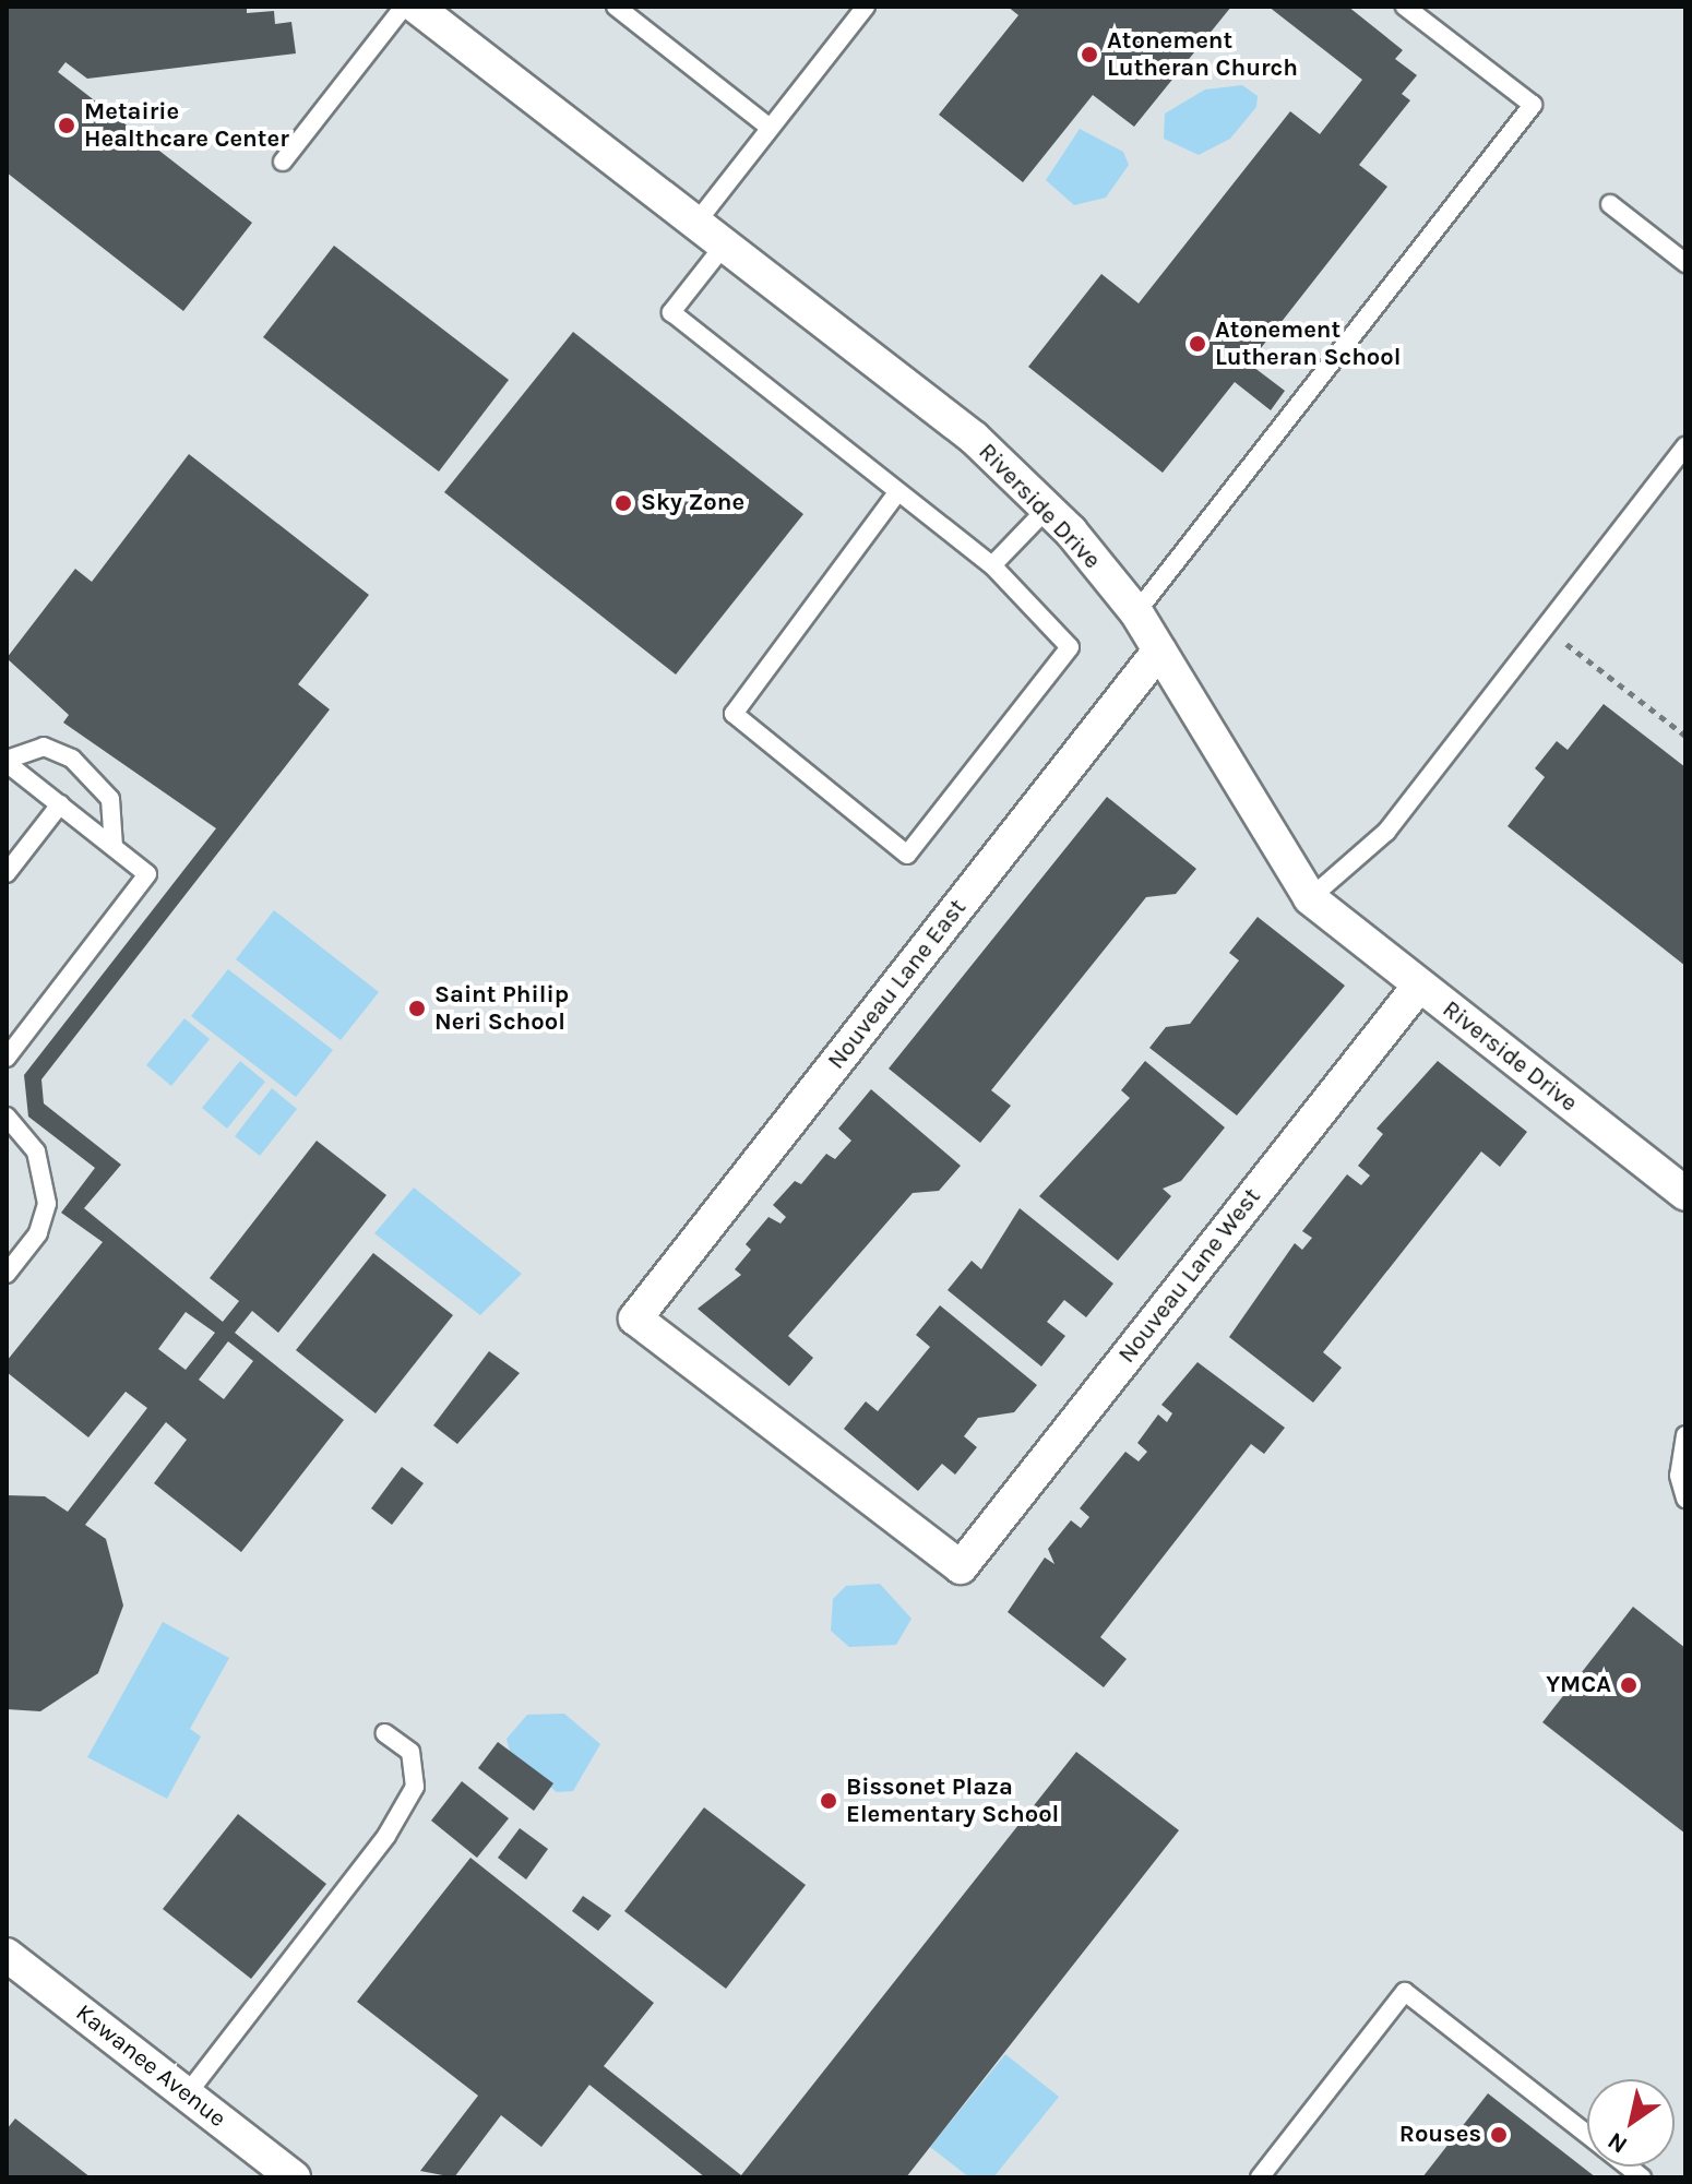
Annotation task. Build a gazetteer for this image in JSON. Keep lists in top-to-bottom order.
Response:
{
  "streets": {
    "street": [
      "Riverside Drive",
      "Nouveau Lane East",
      "Nouveau Lane West",
      "Kawanee Avenue"
    ]
  },
  "crossings": [
    ["Riverside Drive", "Nouveau Lane East"],
    ["Riverside Drive", "Nouveau Lane West"],
    ["Nouveau Lane East", "Nouveau Lane West"]
  ],
  "places": [
    "Atonement Lutheran Church",
    "Metairie Healthcare Center",
    "Atonement Lutheran School",
    "Sky Zone",
    "Saint Philip Neri School",
    "YMCA",
    "Bissonet Plaza Elementary School",
    "Rouses"
  ],
  "north": "bottom left"
}
